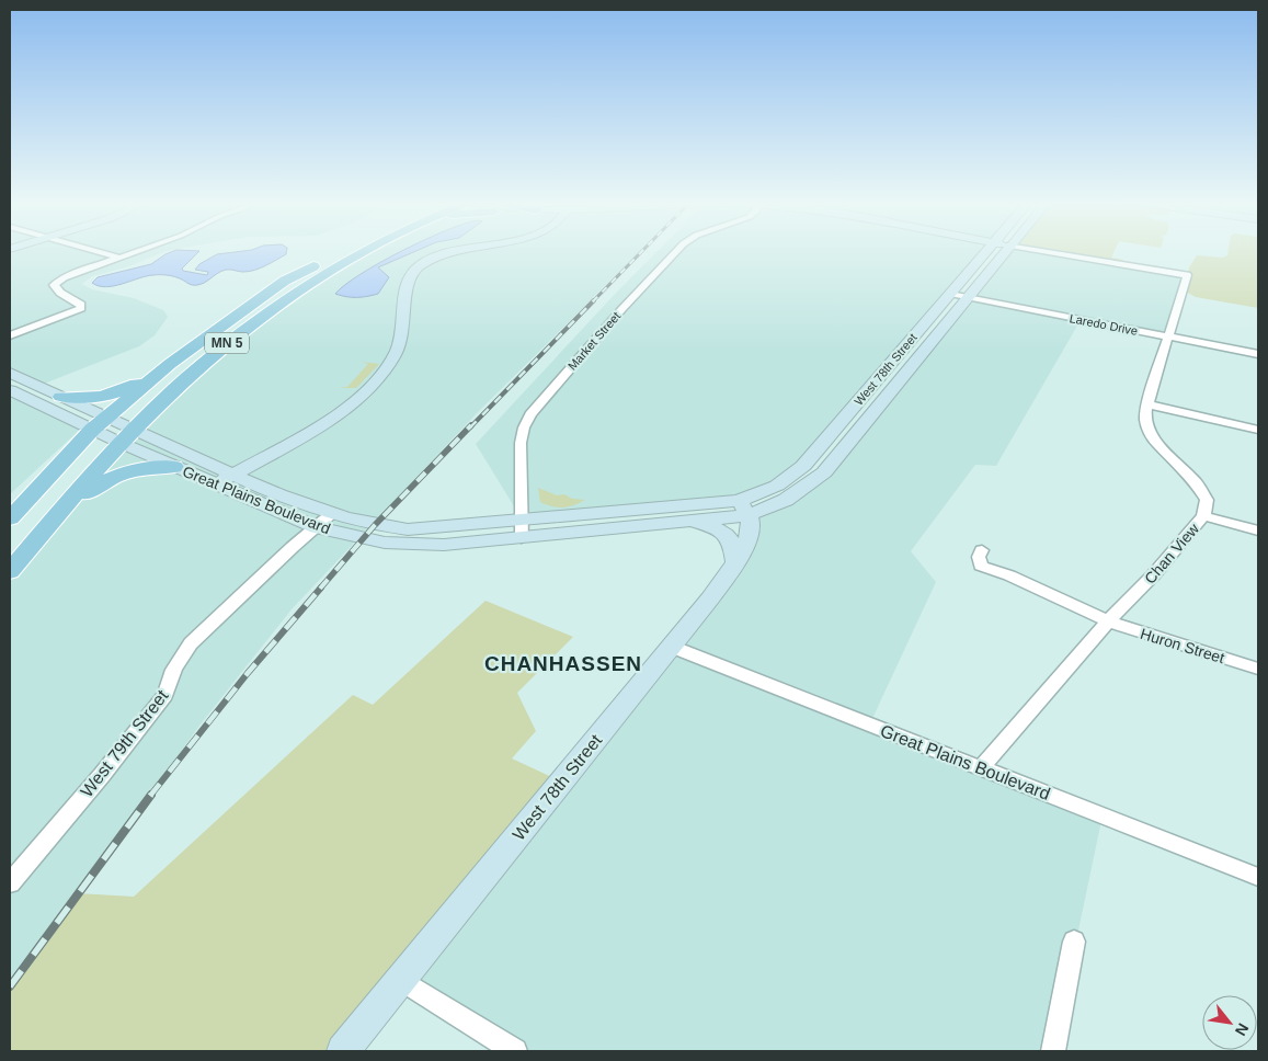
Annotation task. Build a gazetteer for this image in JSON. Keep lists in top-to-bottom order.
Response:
{
  "streets": {
    "main road": ["MN 5"],
    "street": [
      "Laredo Drive",
      "Market Street",
      "West 78th Street",
      "Great Plains Boulevard",
      "Chan View",
      "Huron Street",
      "West 79th Street"
    ]
  },
  "crossings": [
    ["Laredo Drive", "West 78th Street"],
    ["Laredo Drive", "Chan View"],
    ["Market Street", "Great Plains Boulevard"],
    ["MN 5", "Great Plains Boulevard"],
    ["West 78th Street", "Great Plains Boulevard"],
    ["Great Plains Boulevard", "Chan View"],
    ["Great Plains Boulevard", "West 79th Street"],
    ["Chan View", "Huron Street"]
  ],
  "districts": ["CHANHASSEN"],
  "north": "bottom right"
}
